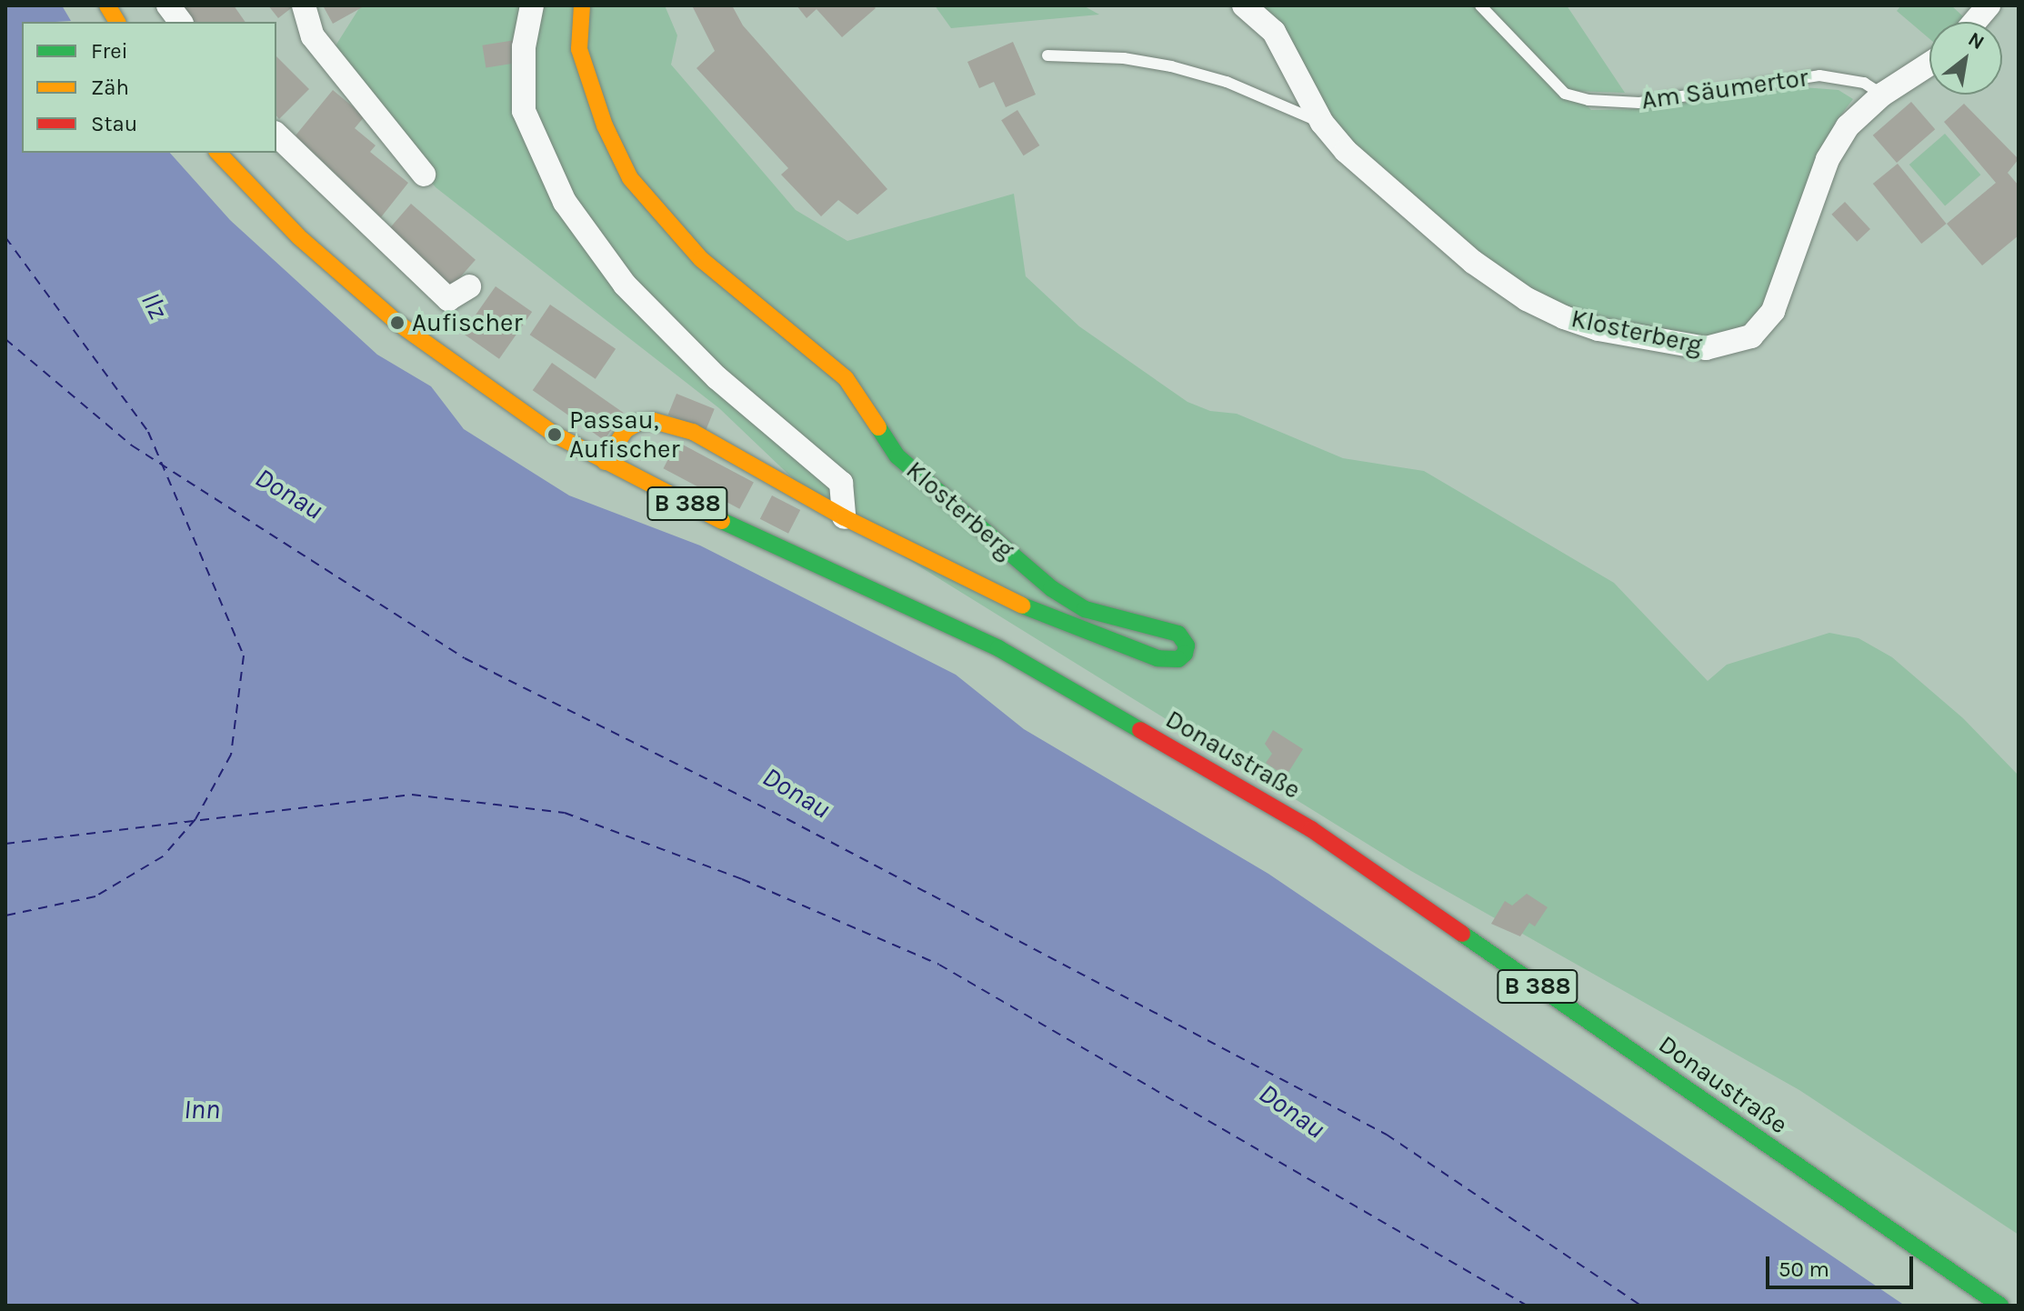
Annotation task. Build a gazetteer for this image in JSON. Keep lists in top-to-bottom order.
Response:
{
  "streets": {
    "main road": ["Klosterberg", "B 388", "Donaustraße"],
    "lane": ["Am Säumertor"]
  },
  "crossings": [
    ["Am Säumertor", "Klosterberg"],
    ["Klosterberg", "Donaustraße"]
  ],
  "water": ["Ilz", "Donau", "Inn"],
  "places": ["Aufischer", "Passau, Aufischer"],
  "legend": ["Frei", "Zäh", "Stau"],
  "scale_bar": "50 m",
  "north": "top right"
}
